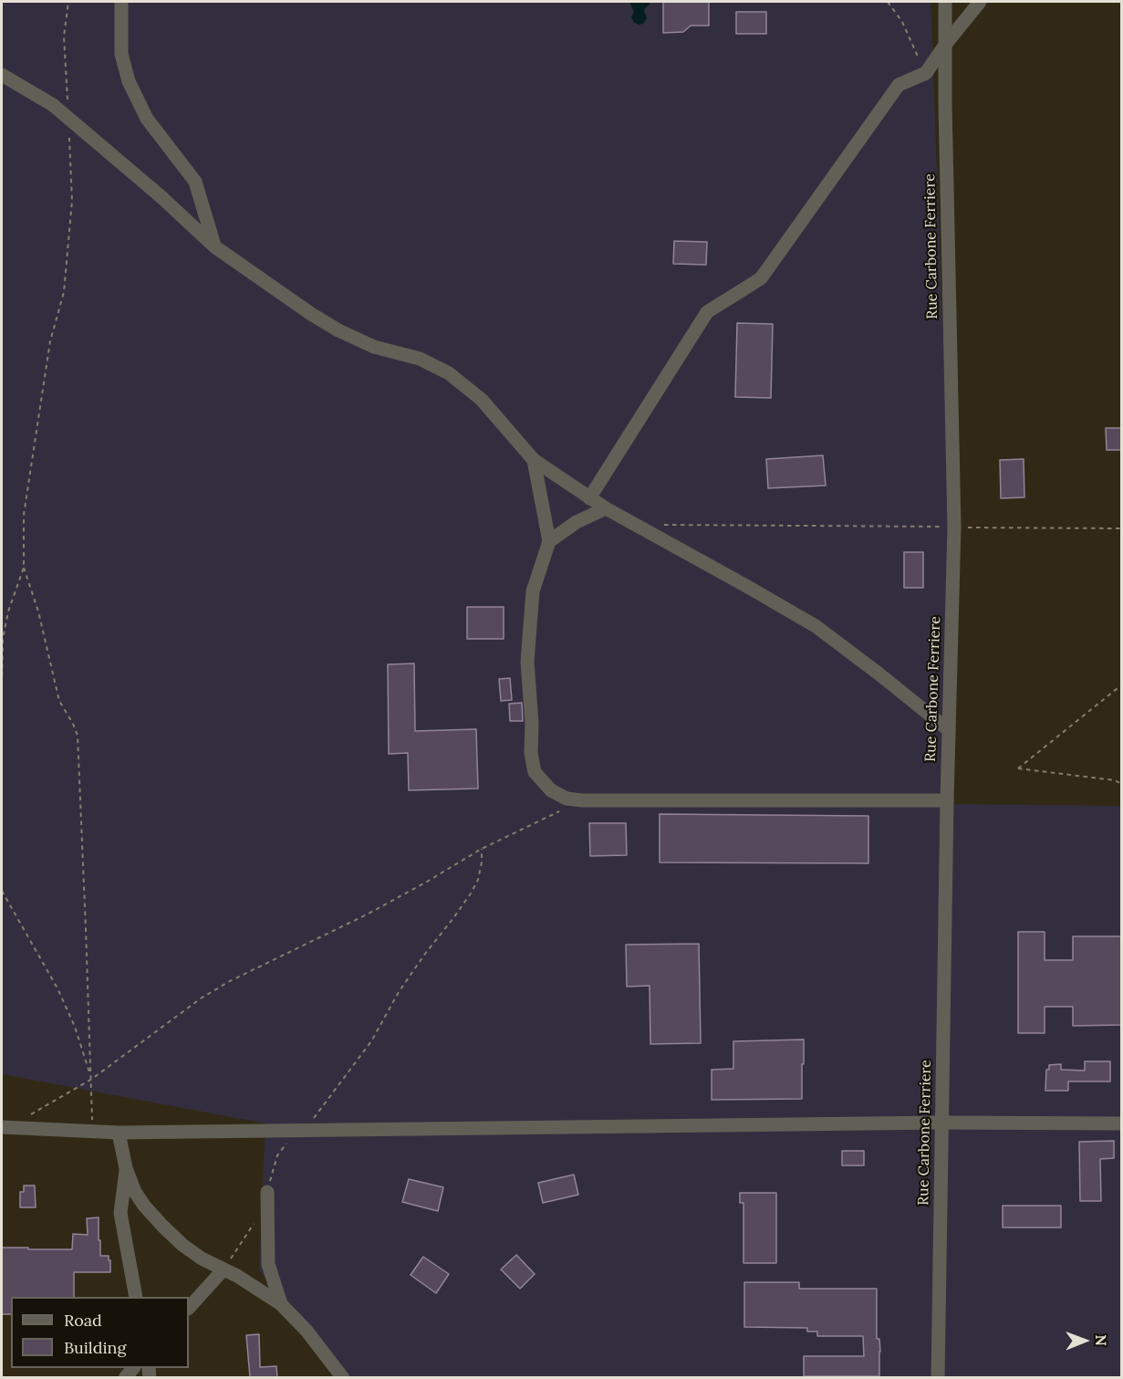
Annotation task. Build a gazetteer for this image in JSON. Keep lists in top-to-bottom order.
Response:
{
  "streets": {
    "street": ["Rue Carbone Ferriere"]
  },
  "legend": ["Road", "Building"],
  "north": "right"
}
